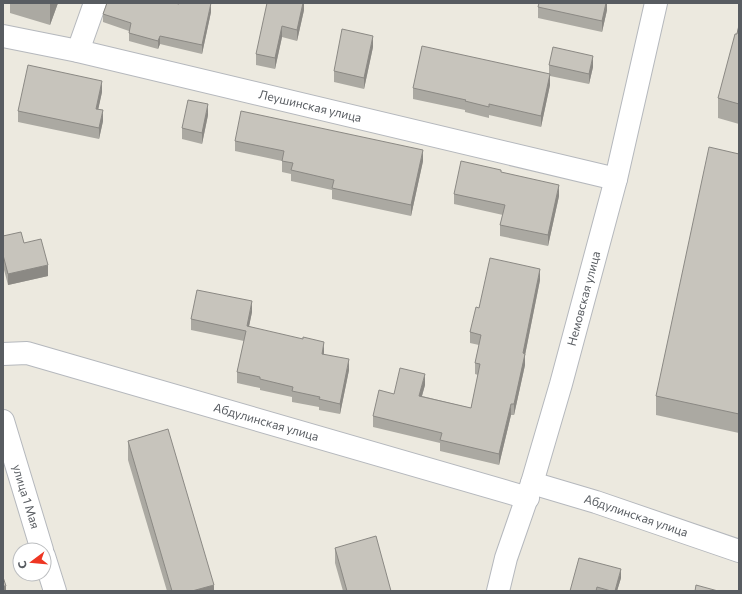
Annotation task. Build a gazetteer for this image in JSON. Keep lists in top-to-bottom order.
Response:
{
  "streets": {
    "street": [
      "Леушинская улица",
      "Немовская улица",
      "Абдулинская улица",
      "улица 1 Мая"
    ]
  },
  "crossings": [
    ["Леушинская улица", "Немовская улица"],
    ["Немовская улица", "Абдулинская улица"]
  ],
  "north": "left"
}
